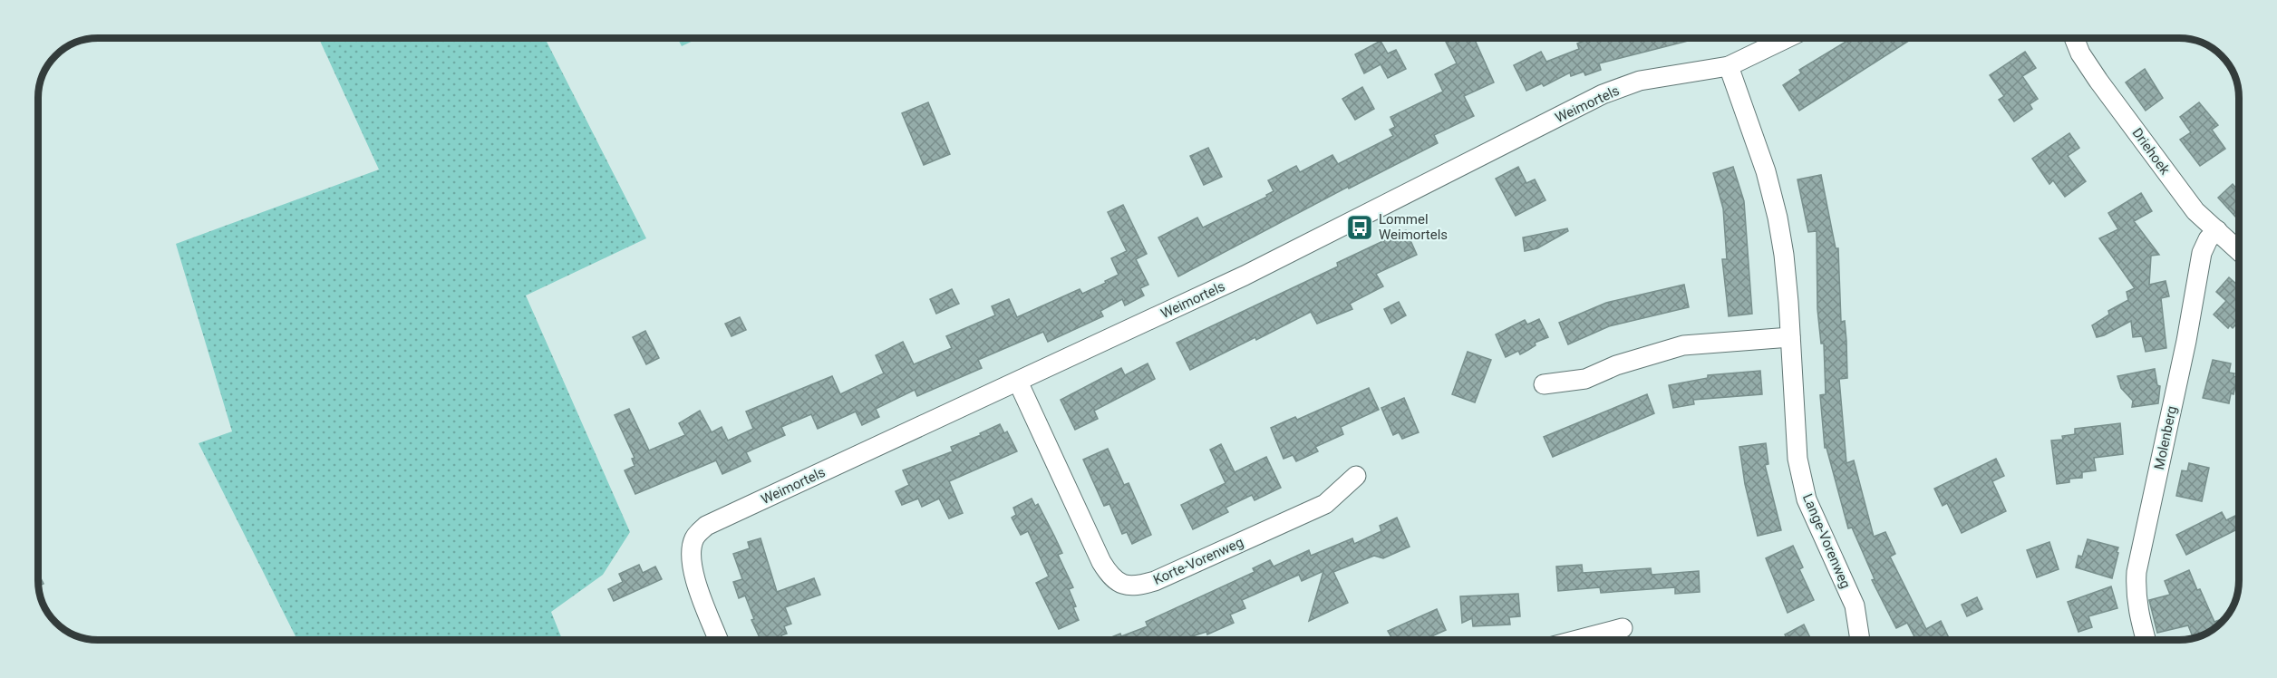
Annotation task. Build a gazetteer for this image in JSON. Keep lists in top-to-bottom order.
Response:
{
  "streets": {
    "street": [
      "Weimortels",
      "Driehoek",
      "Molenberg",
      "Lange-Vorenweg",
      "Korte-Vorenweg"
    ]
  },
  "crossings": [
    ["Weimortels", "Lange-Vorenweg"],
    ["Weimortels", "Korte-Vorenweg"],
    ["Driehoek", "Molenberg"]
  ],
  "places": {
    "bus stop": ["Lommel Weimortels"]
  }
}
